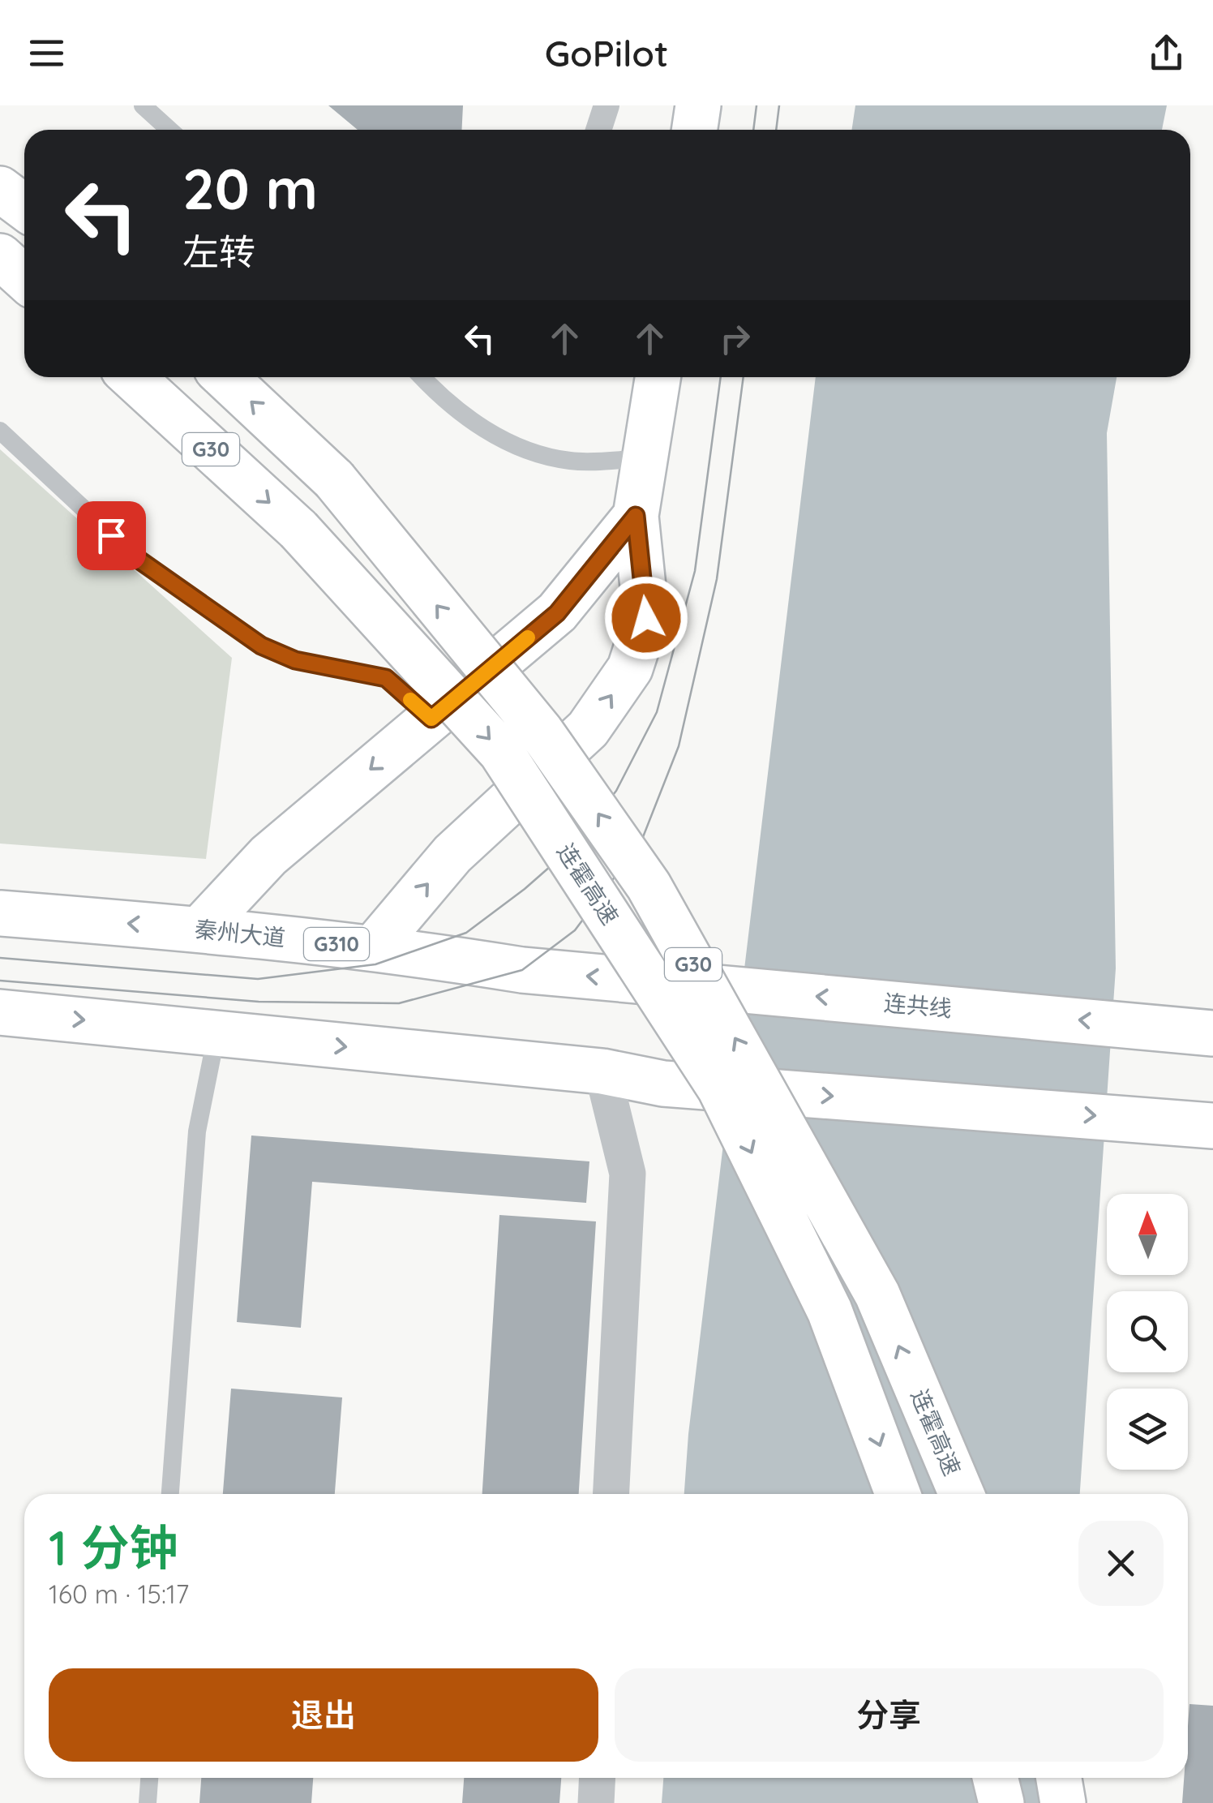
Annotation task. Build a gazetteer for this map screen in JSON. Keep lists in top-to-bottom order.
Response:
{
  "streets": {
    "main road": [
      "G30",
      "连霍高速",
      "秦州大道",
      "G310",
      "连共线"
    ]
  },
  "crossings": [
    ["秦州大道", "连共线"]
  ],
  "north": "top",
  "page": {
    "header": "GoPilot",
    "turn": ["20 m", "左转"],
    "heading": ["1 分钟", "160 m · 15:17"],
    "buttons": ["退出", "分享"]
  }
}
